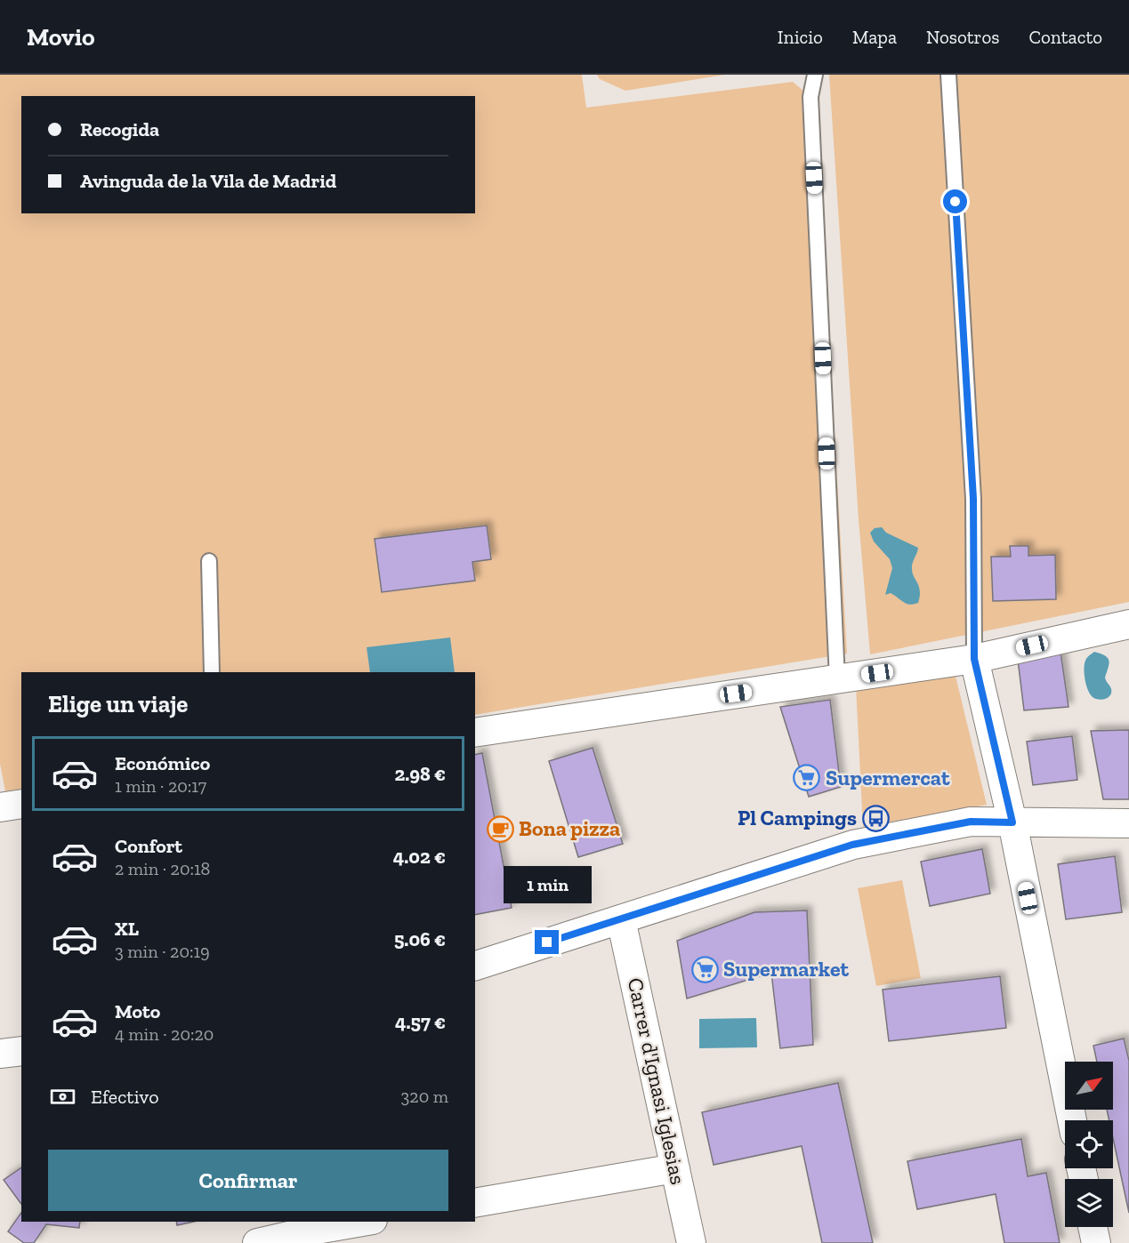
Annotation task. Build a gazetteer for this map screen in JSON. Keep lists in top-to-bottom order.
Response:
{
  "streets": {
    "street": ["Carrer d'Ignasi Iglesias"]
  },
  "places": {
    "supermarket": ["Supermercat", "Supermarket"],
    "bus stop": ["Pl Campings"],
    "cafe": ["Bona pizza"]
  },
  "north": "top right",
  "page": {
    "header": "Movio",
    "nav": [
      "Inicio",
      "Mapa",
      "Nosotros",
      "Contacto"
    ],
    "banner": ["Recogida", "Avinguda de la Vila de Madrid"],
    "heading": "Elige un viaje",
    "list": [
      {
        "name": "Económico",
        "note": "1 min · 20:17",
        "value": "2.98 €"
      },
      {
        "name": "Confort",
        "note": "2 min · 20:18",
        "value": "4.02 €"
      },
      {
        "name": "XL",
        "note": "3 min · 20:19",
        "value": "5.06 €"
      },
      {
        "name": "Moto",
        "note": "4 min · 20:20",
        "value": "4.57 €"
      }
    ],
    "bubble": "1 min",
    "pay": ["Efectivo", "320 m"],
    "buttons": "Confirmar"
  }
}
